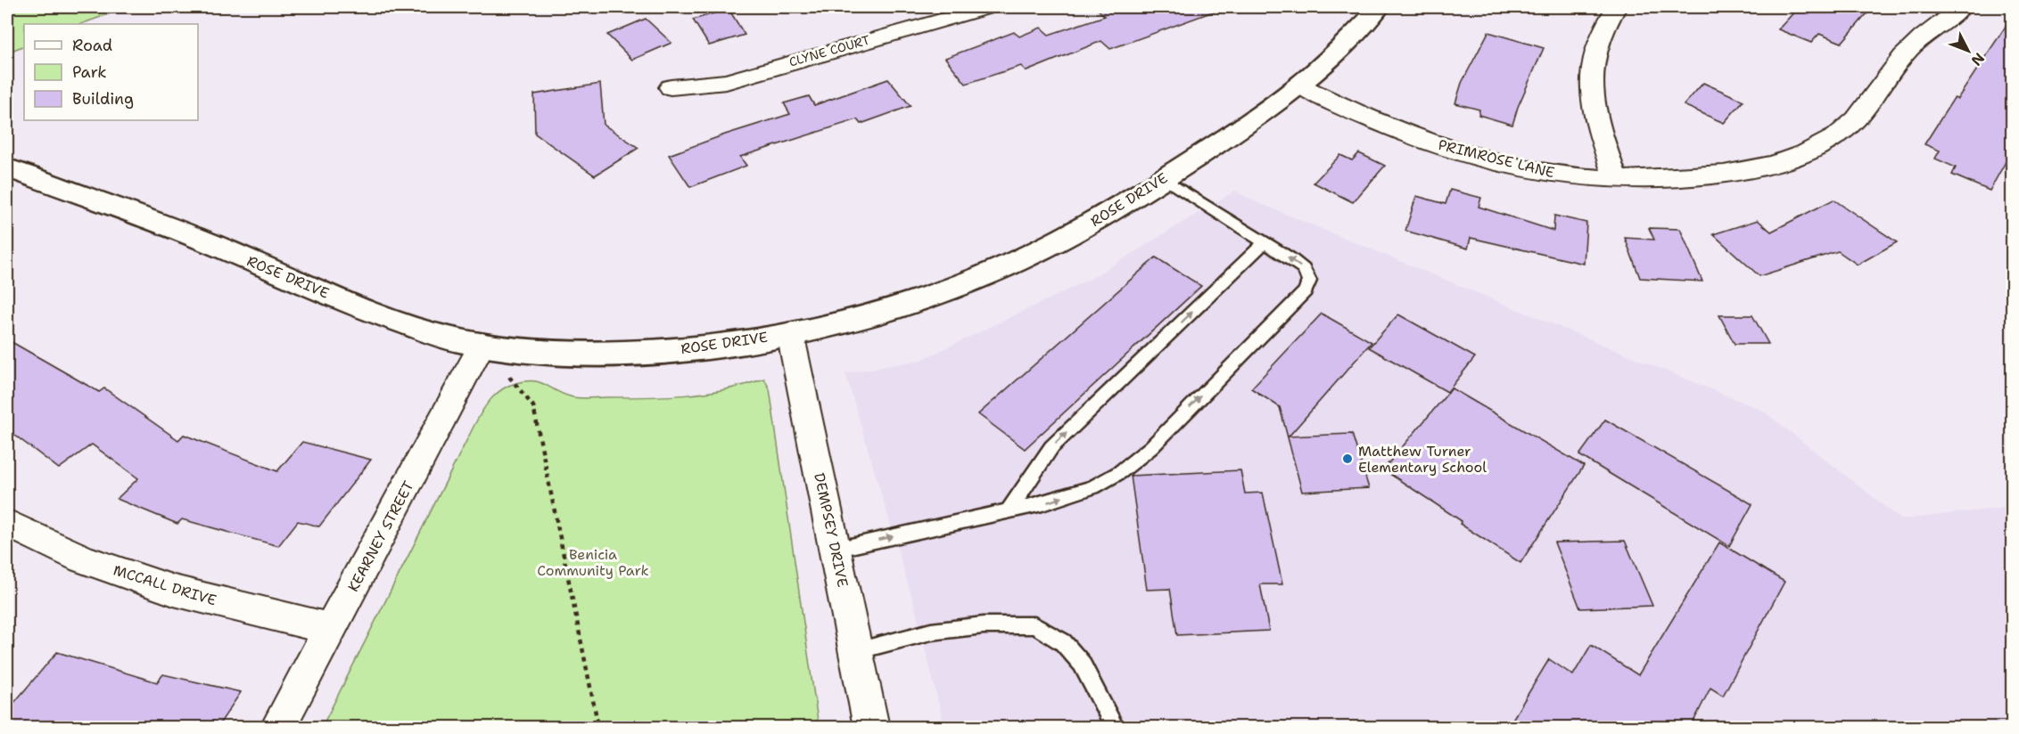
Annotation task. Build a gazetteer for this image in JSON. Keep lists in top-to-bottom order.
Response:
{
  "streets": {
    "main road": ["ROSE DRIVE"],
    "street": [
      "CLYNE COURT",
      "PRIMROSE LANE",
      "DEMPSEY DRIVE",
      "KEARNEY STREET",
      "MCCALL DRIVE"
    ]
  },
  "crossings": [
    ["PRIMROSE LANE", "ROSE DRIVE"],
    ["ROSE DRIVE", "DEMPSEY DRIVE"],
    ["ROSE DRIVE", "KEARNEY STREET"],
    ["KEARNEY STREET", "MCCALL DRIVE"]
  ],
  "parks": ["Benicia Community Park"],
  "places": ["Matthew Turner Elementary School"],
  "legend": ["Road", "Park", "Building"],
  "north": "bottom right"
}
